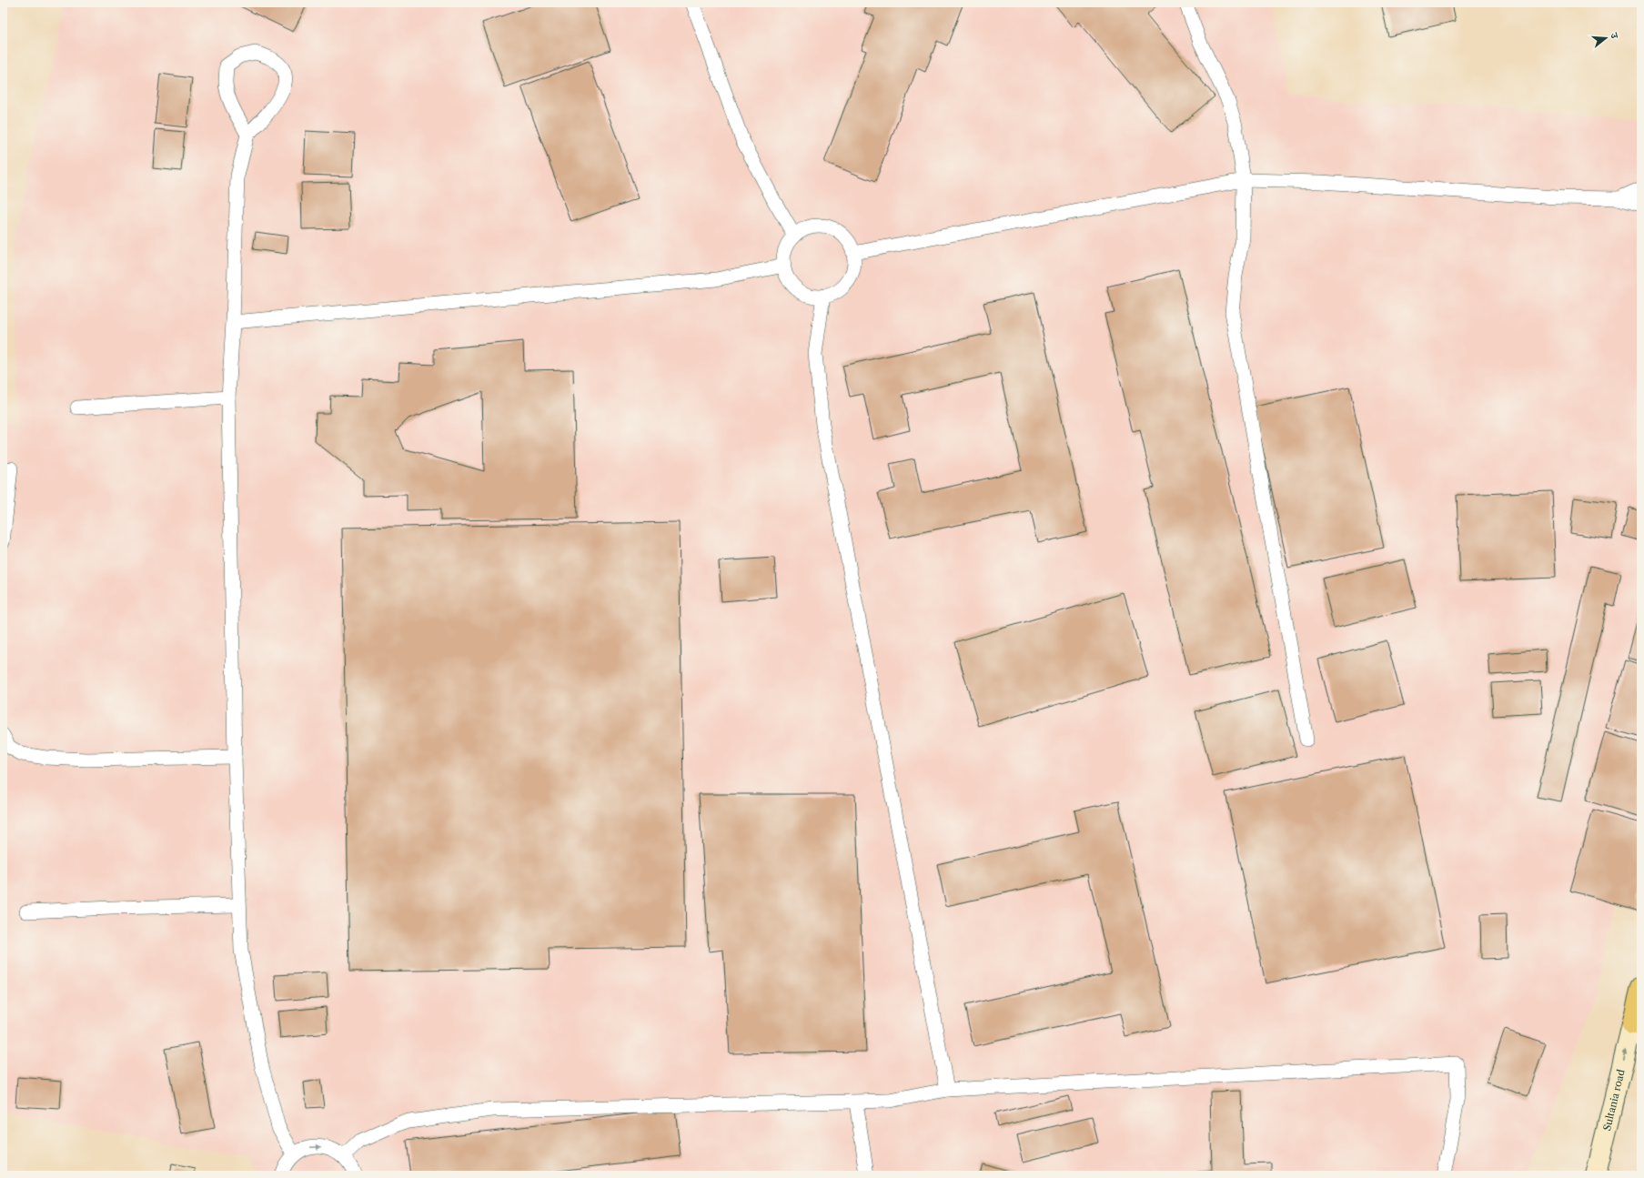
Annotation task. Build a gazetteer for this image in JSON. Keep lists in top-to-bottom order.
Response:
{
  "streets": {
    "main road": ["Sultania road"]
  },
  "one_way": ["Sultania road"],
  "north": "right"
}
